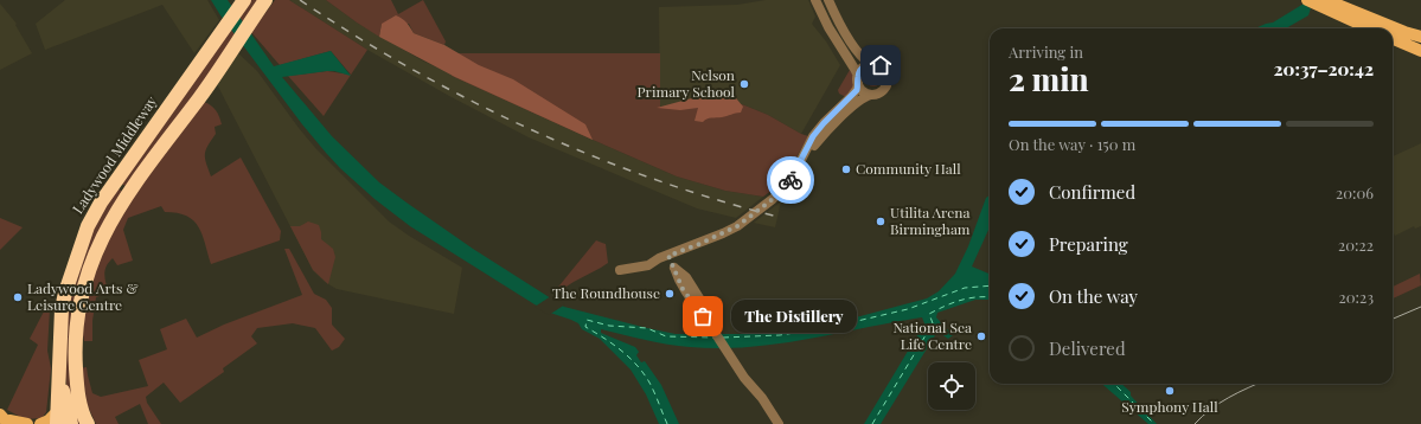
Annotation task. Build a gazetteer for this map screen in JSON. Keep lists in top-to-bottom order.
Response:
{
  "streets": {
    "highway": ["Ladywood Middleway"]
  },
  "places": [
    "Nelson Primary School",
    "Community Hall",
    "Utilita Arena Birmingham",
    "The Roundhouse",
    "Ladywood Arts & Leisure Centre",
    "The Distillery",
    "National Sea Life Centre",
    "Symphony Hall"
  ],
  "page": {
    "heading": ["2 min", "Arriving in", "20:37–20:42"],
    "bar": "On the way · 150 m",
    "list": [
      ["Confirmed", "20:06"],
      ["Preparing", "20:22"],
      ["On the way", "20:23"],
      "Delivered"
    ],
    "bubble": "The Distillery"
  }
}
